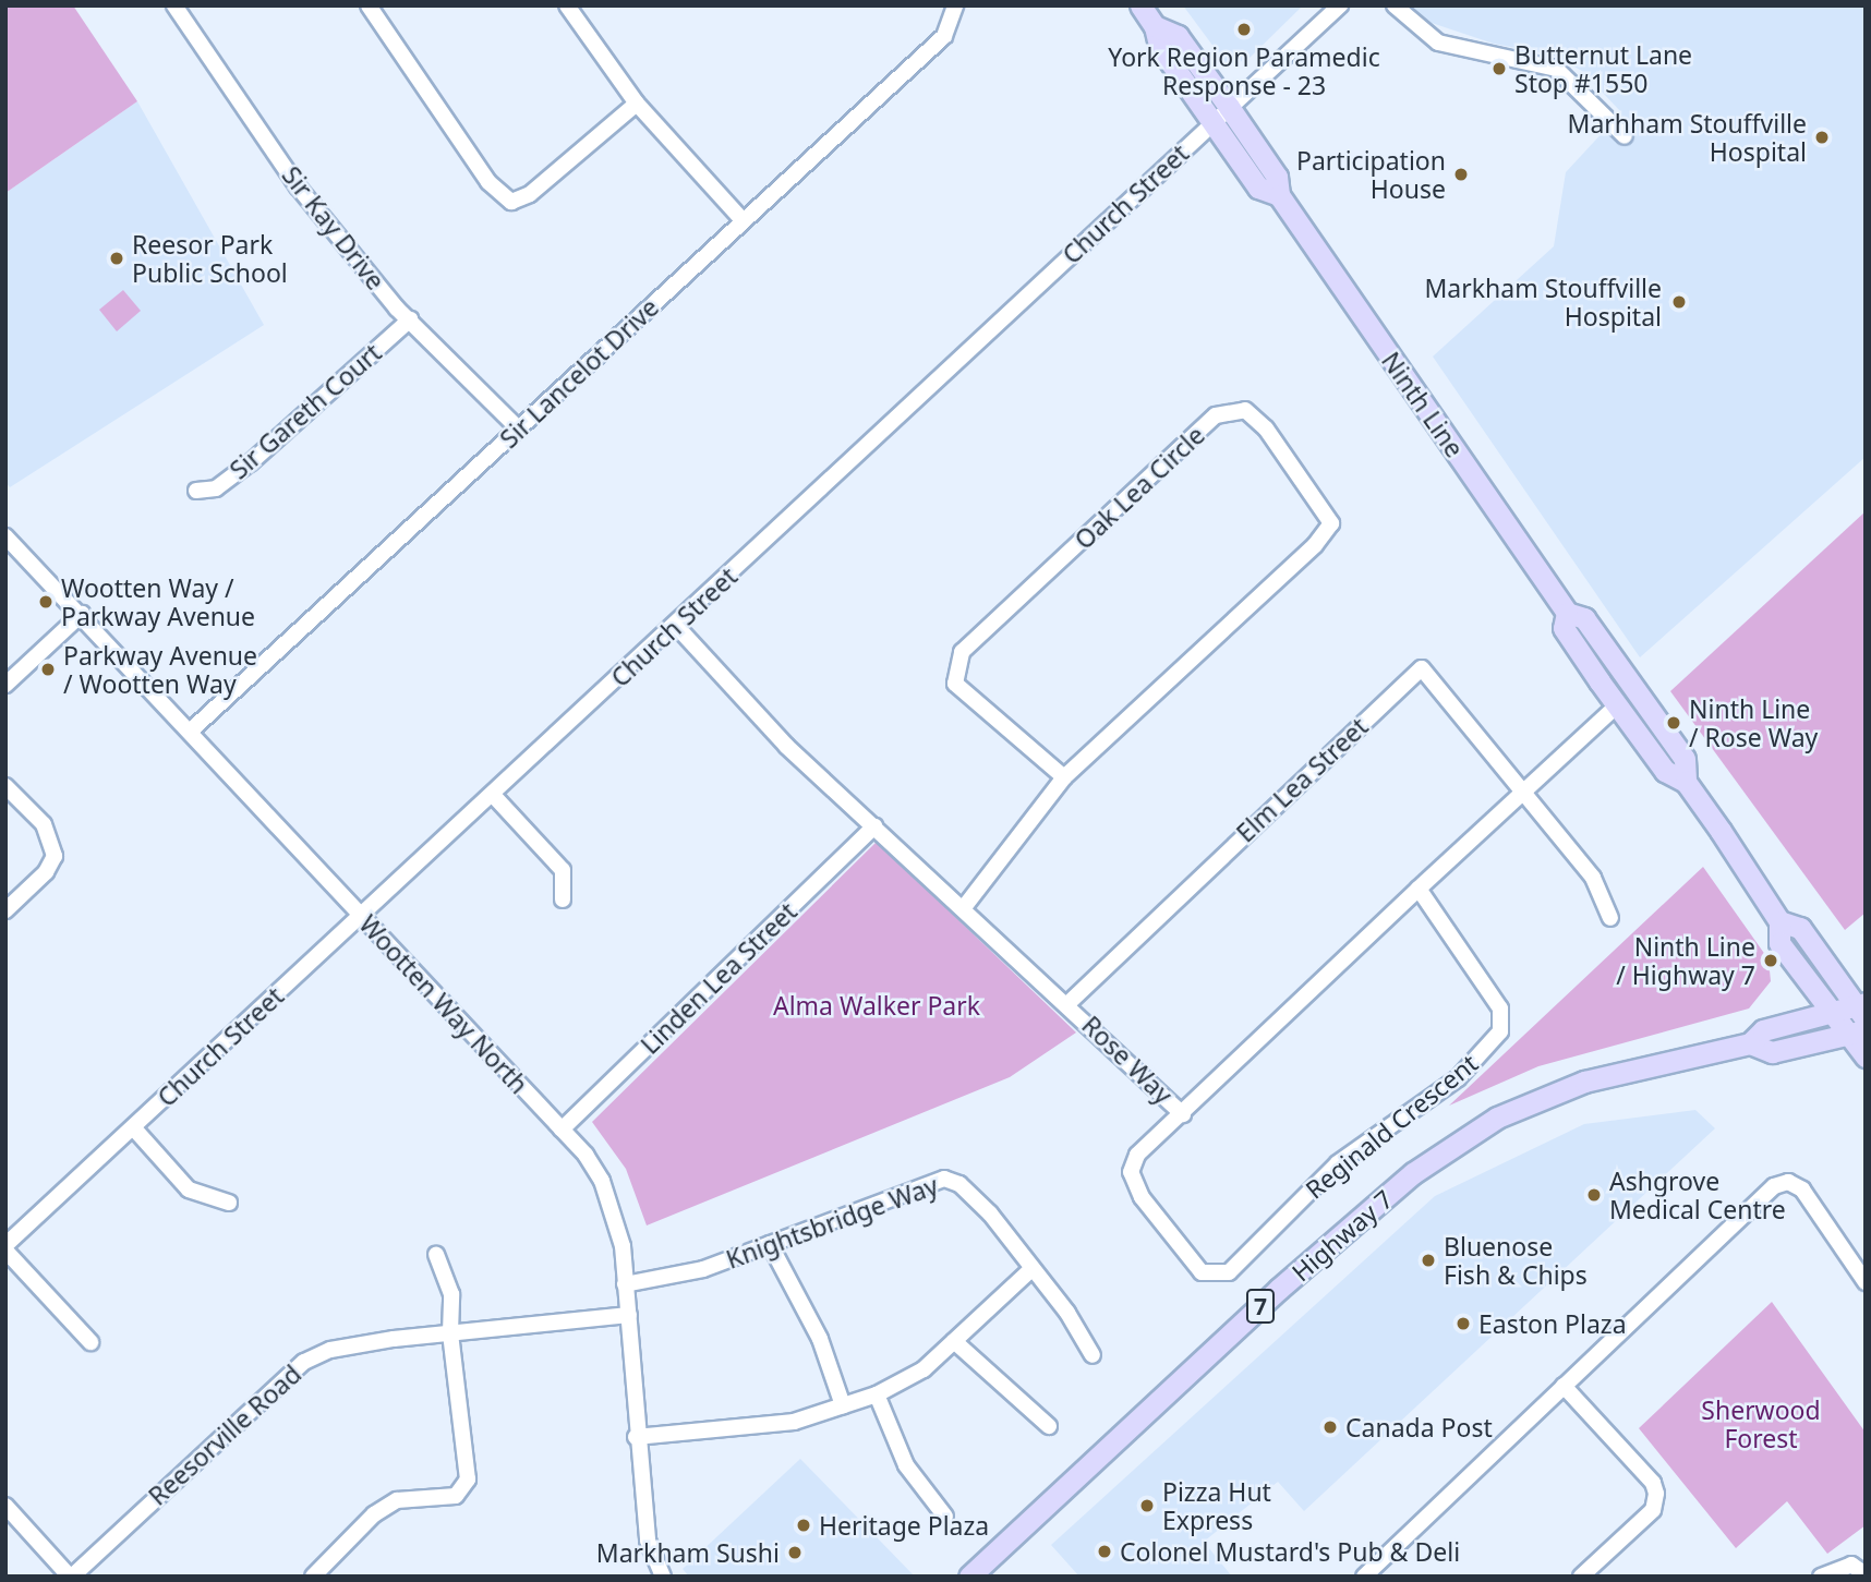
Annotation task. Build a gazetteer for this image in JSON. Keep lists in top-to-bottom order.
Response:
{
  "streets": {
    "main road": ["Ninth Line", "Highway 7", "7"],
    "street": [
      "Church Street",
      "Sir Kay Drive",
      "Sir Lancelot Drive",
      "Sir Gareth Court",
      "Oak Lea Circle",
      "Elm Lea Street",
      "Linden Lea Street",
      "Wootten Way North",
      "Rose Way",
      "Reginald Crescent",
      "Knightsbridge Way",
      "Reesorville Road"
    ]
  },
  "crossings": [
    ["Church Street", "Ninth Line"],
    ["Church Street", "Wootten Way North"],
    ["Church Street", "Rose Way"],
    ["Sir Kay Drive", "Sir Lancelot Drive"],
    ["Sir Kay Drive", "Sir Gareth Court"],
    ["Sir Lancelot Drive", "Wootten Way North"],
    ["Ninth Line", "Rose Way"],
    ["Ninth Line", "Highway 7"],
    ["Oak Lea Circle", "Rose Way"],
    ["Elm Lea Street", "Rose Way"],
    ["Linden Lea Street", "Wootten Way North"],
    ["Linden Lea Street", "Rose Way"],
    ["Wootten Way North", "Knightsbridge Way"],
    ["Wootten Way North", "Reesorville Road"],
    ["Rose Way", "Reginald Crescent"]
  ],
  "parks": ["Alma Walker Park", "Sherwood Forest"],
  "places": [
    "York Region Paramedic Response - 23",
    "Butternut Lane Stop #1550",
    "Marhham Stouffville Hospital",
    "Participation House",
    "Reesor Park Public School",
    "Markham Stouffville Hospital",
    "Wootten Way / Parkway Avenue",
    "Parkway Avenue / Wootten Way",
    "Ninth Line / Rose Way",
    "Ninth Line / Highway 7",
    "Ashgrove Medical Centre",
    "Bluenose Fish & Chips",
    "Easton Plaza",
    "Canada Post",
    "Pizza Hut Express",
    "Heritage Plaza",
    "Colonel Mustard's Pub & Deli",
    "Markham Sushi"
  ]
}
